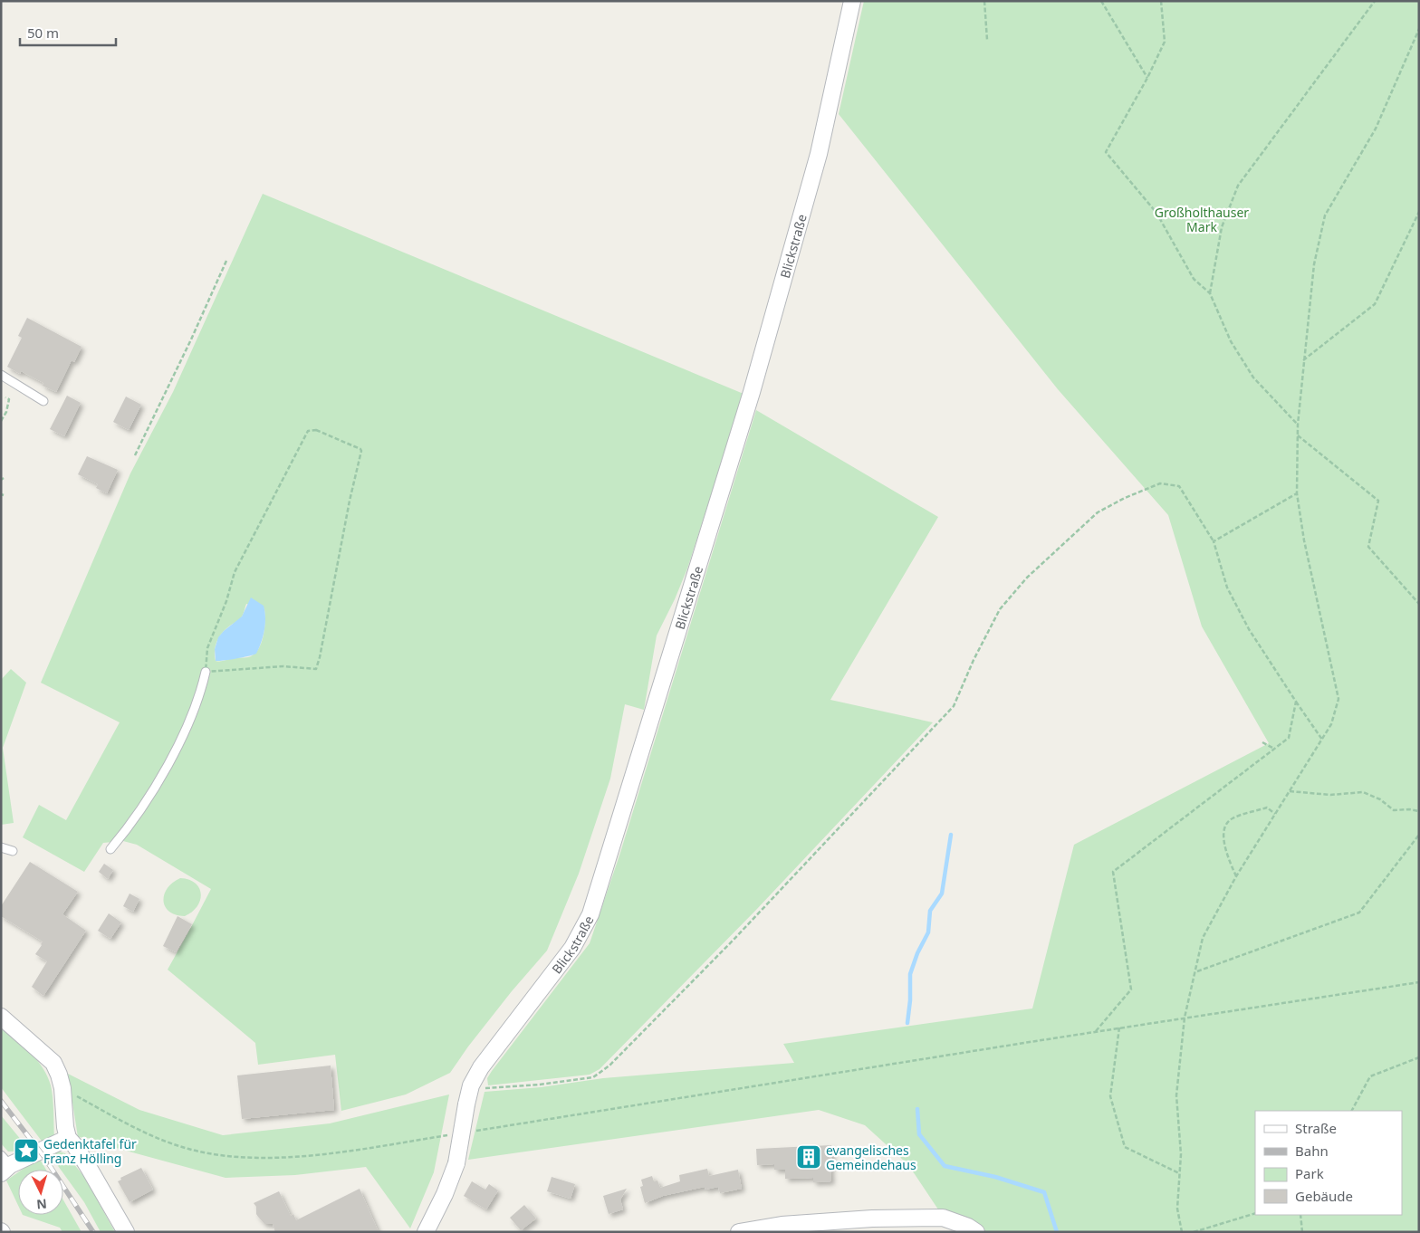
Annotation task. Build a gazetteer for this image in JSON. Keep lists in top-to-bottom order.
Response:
{
  "streets": {
    "street": ["Blickstraße"]
  },
  "parks": ["Großholthauser Mark"],
  "places": {
    "place": ["Gedenktafel für Franz Hölling"],
    "building": ["evangelisches Gemeindehaus"]
  },
  "legend": [
    "Straße",
    "Bahn",
    "Park",
    "Gebäude"
  ],
  "scale_bar": "50 m",
  "north": "bottom"
}
